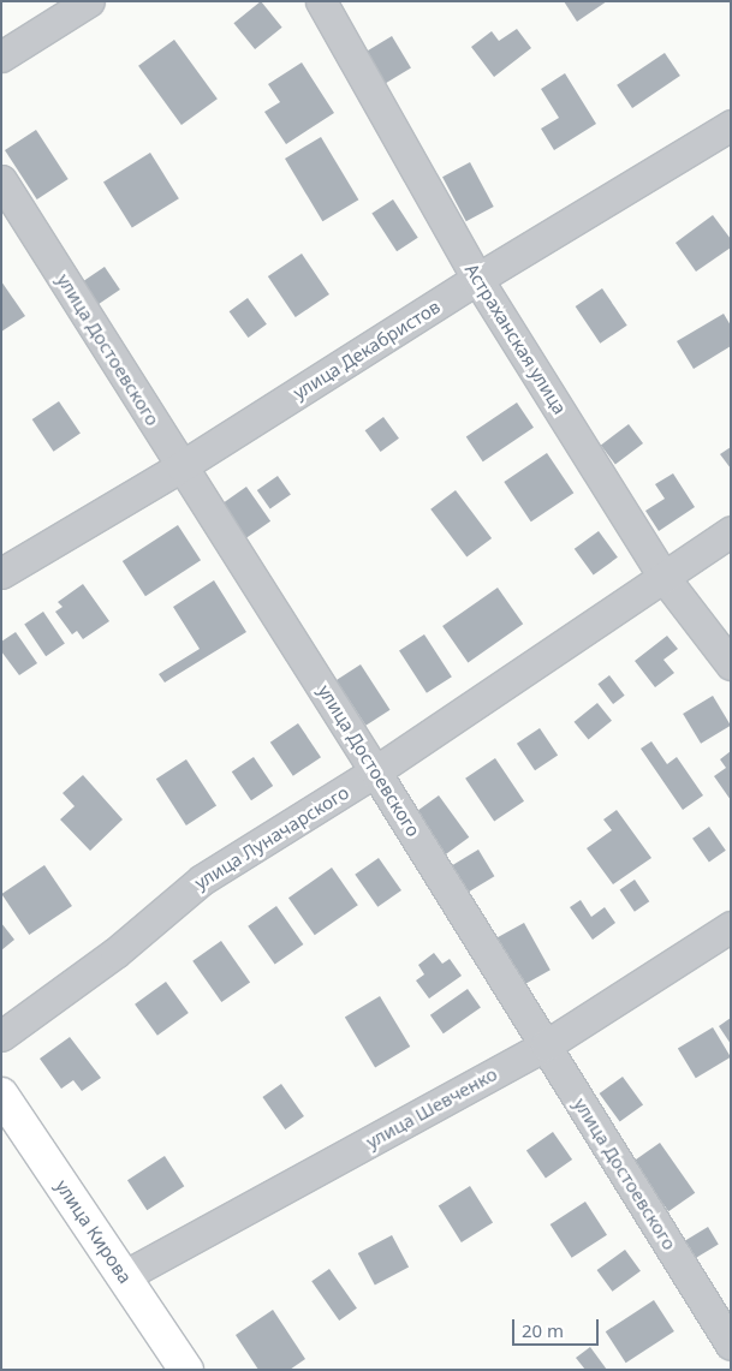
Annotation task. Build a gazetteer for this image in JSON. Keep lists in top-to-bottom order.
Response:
{
  "streets": {
    "main road": ["улица Кирова"],
    "street": [
      "Астраханская улица",
      "улица Достоевского",
      "улица Декабристов",
      "улица Луначарского",
      "улица Шевченко"
    ]
  },
  "crossings": [
    ["Астраханская улица", "улица Декабристов"],
    ["Астраханская улица", "улица Луначарского"],
    ["улица Достоевского", "улица Декабристов"],
    ["улица Достоевского", "улица Луначарского"],
    ["улица Достоевского", "улица Шевченко"],
    ["улица Шевченко", "улица Кирова"]
  ],
  "scale_bar": "20 m"
}
